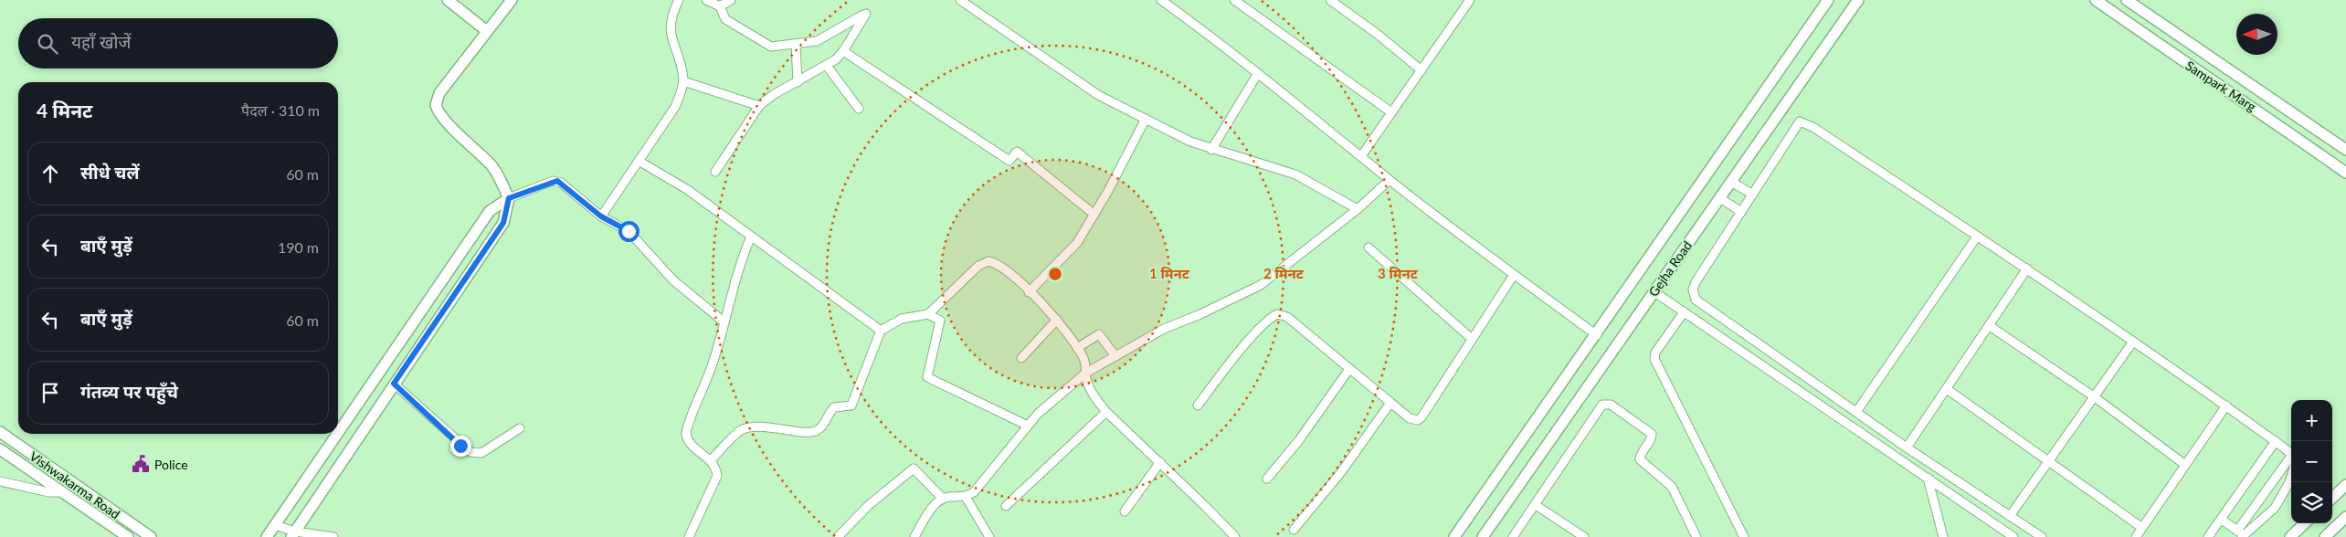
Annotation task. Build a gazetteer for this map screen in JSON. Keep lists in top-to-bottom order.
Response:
{
  "streets": {
    "street": ["Sampark Marg", "Gejha Road", "Vishwakarma Road"]
  },
  "places": {
    "public building": ["Police"]
  },
  "north": "left",
  "page": {
    "search": "यहाँ खोजें",
    "heading": ["4 मिनट", "पैदल · 310 m"],
    "list": [
      ["सीधे चलें", "60 m"],
      ["बाएँ मुड़ें", "190 m"],
      ["बाएँ मुड़ें", "60 m"],
      "गंतव्य पर पहुँचे"
    ],
    "map_buttons": ["+", "−"]
  },
  "rings": ["1 मिनट", "2 मिनट", "3 मिनट"]
}
